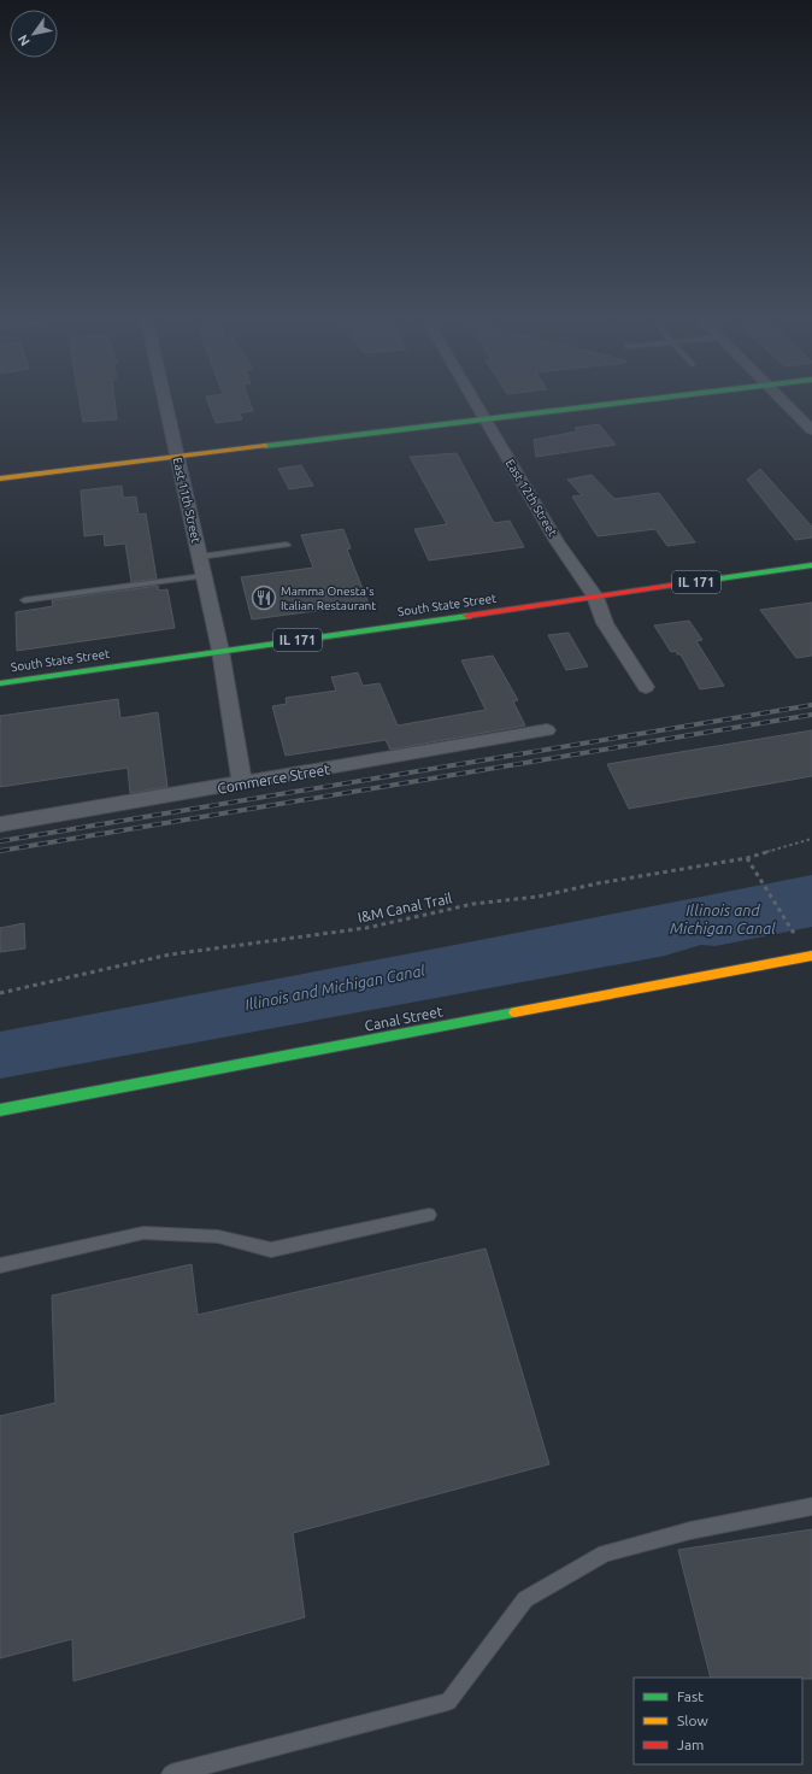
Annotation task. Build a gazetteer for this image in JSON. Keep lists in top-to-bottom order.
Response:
{
  "streets": {
    "street": [
      "East 12th Street",
      "East 11th Street",
      "IL 171",
      "South State Street",
      "Commerce Street",
      "Canal Street"
    ],
    "path": ["I&M Canal Trail"]
  },
  "crossings": [
    ["East 12th Street", "South State Street"],
    ["East 11th Street", "South State Street"],
    ["East 11th Street", "Commerce Street"]
  ],
  "water": ["Illinois and Michigan Canal"],
  "places": {
    "restaurant": ["Mamma Onesta's Italian Restaurant"]
  },
  "legend": ["Fast", "Slow", "Jam"],
  "north": "bottom left"
}
